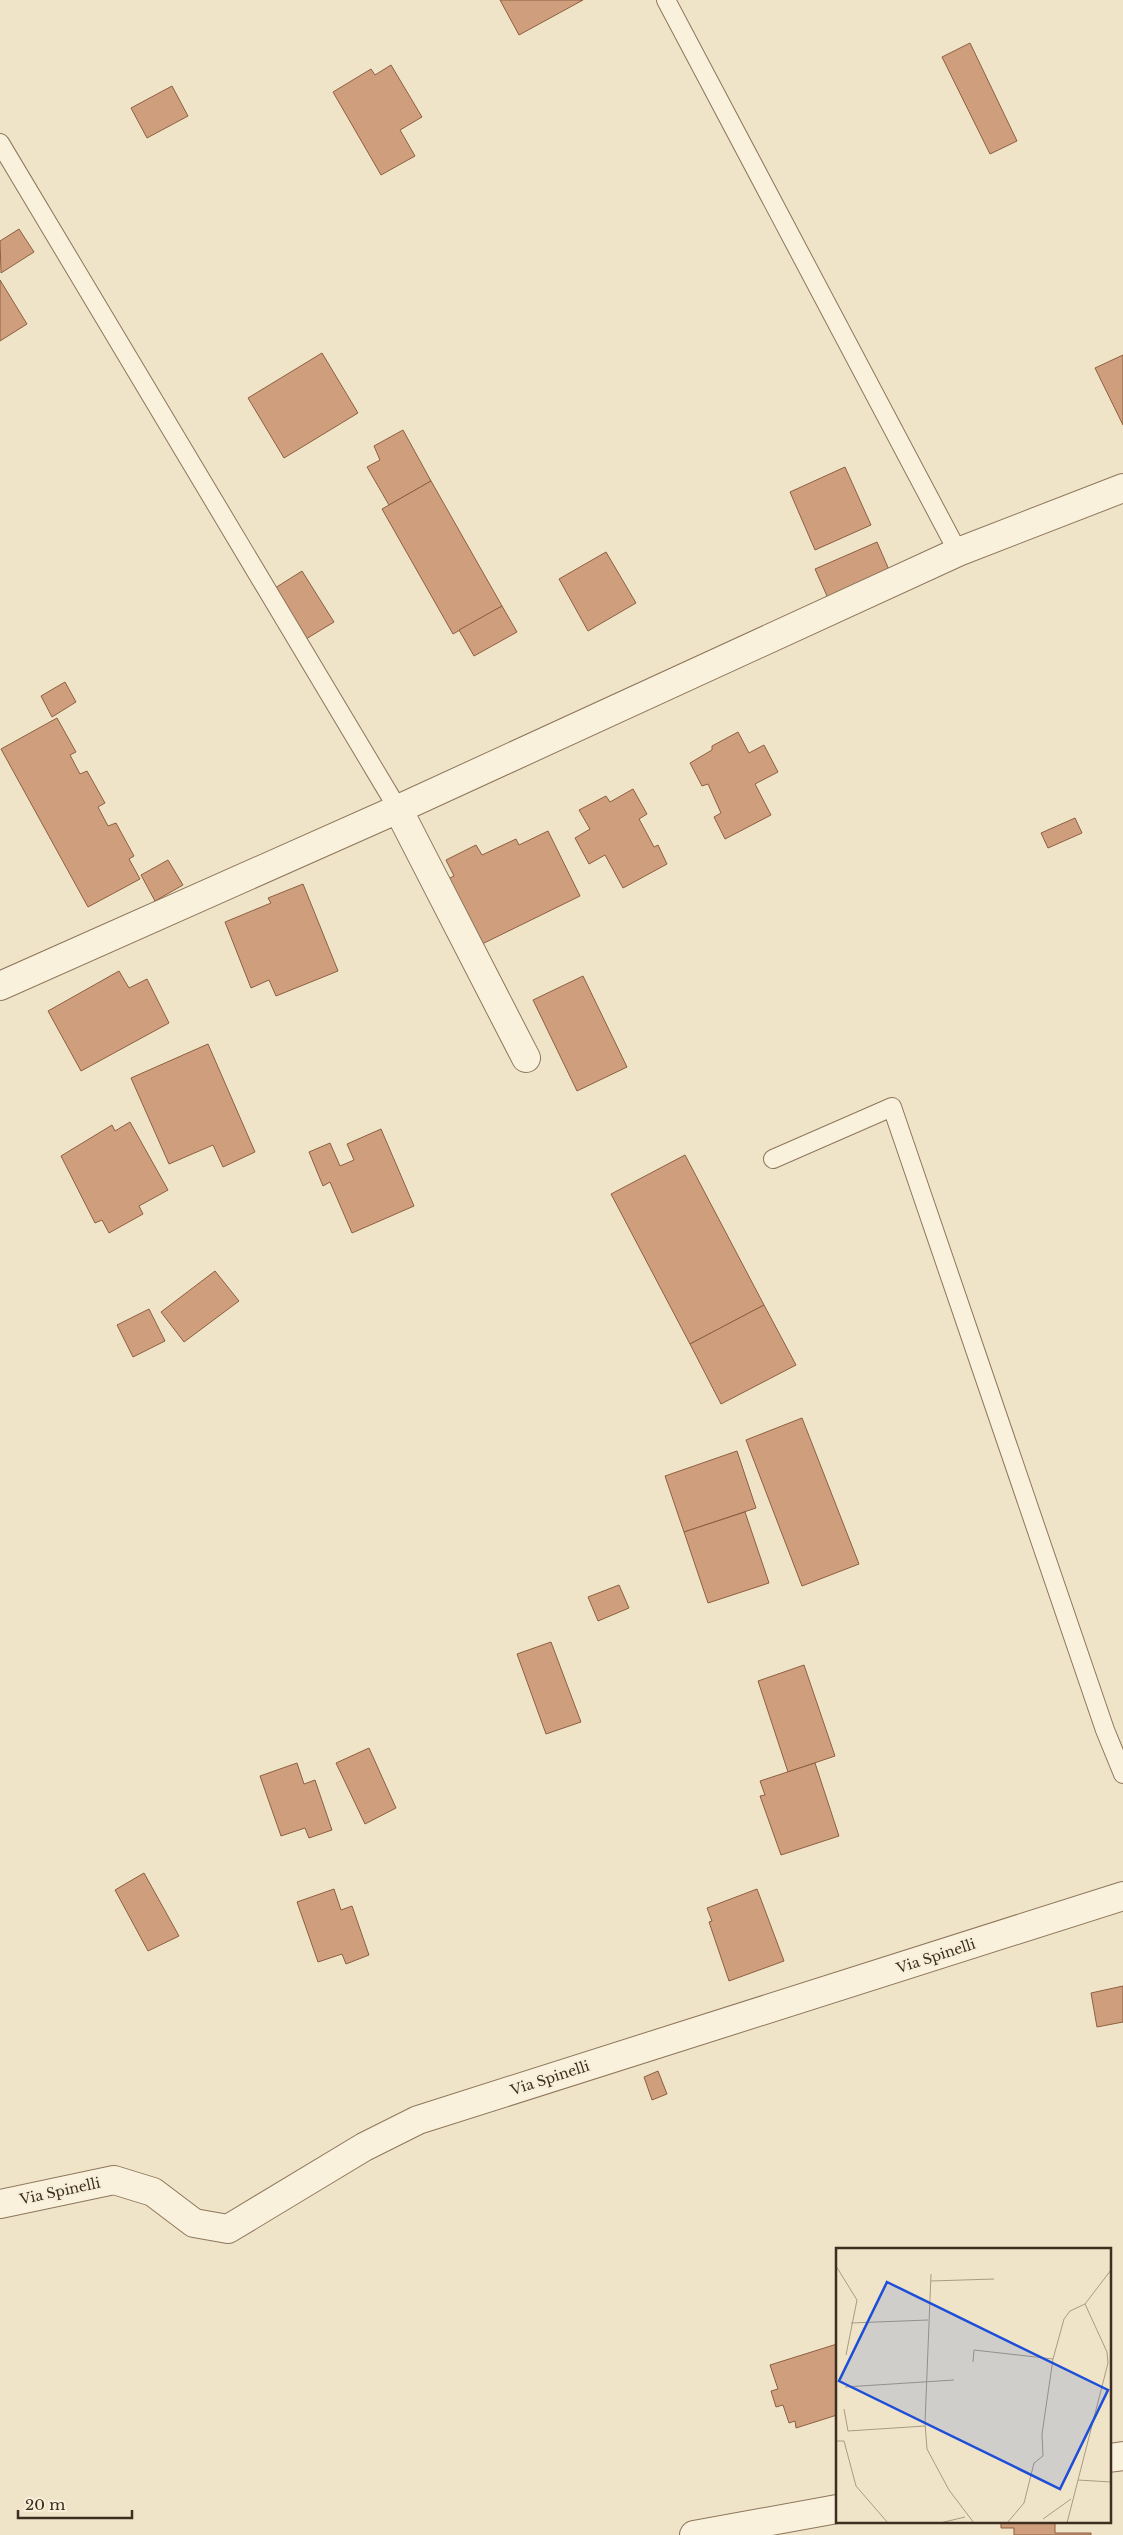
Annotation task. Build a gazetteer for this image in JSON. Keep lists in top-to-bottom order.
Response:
{
  "streets": {
    "street": ["Via Spinelli"]
  },
  "scale_bar": "20 m"
}
